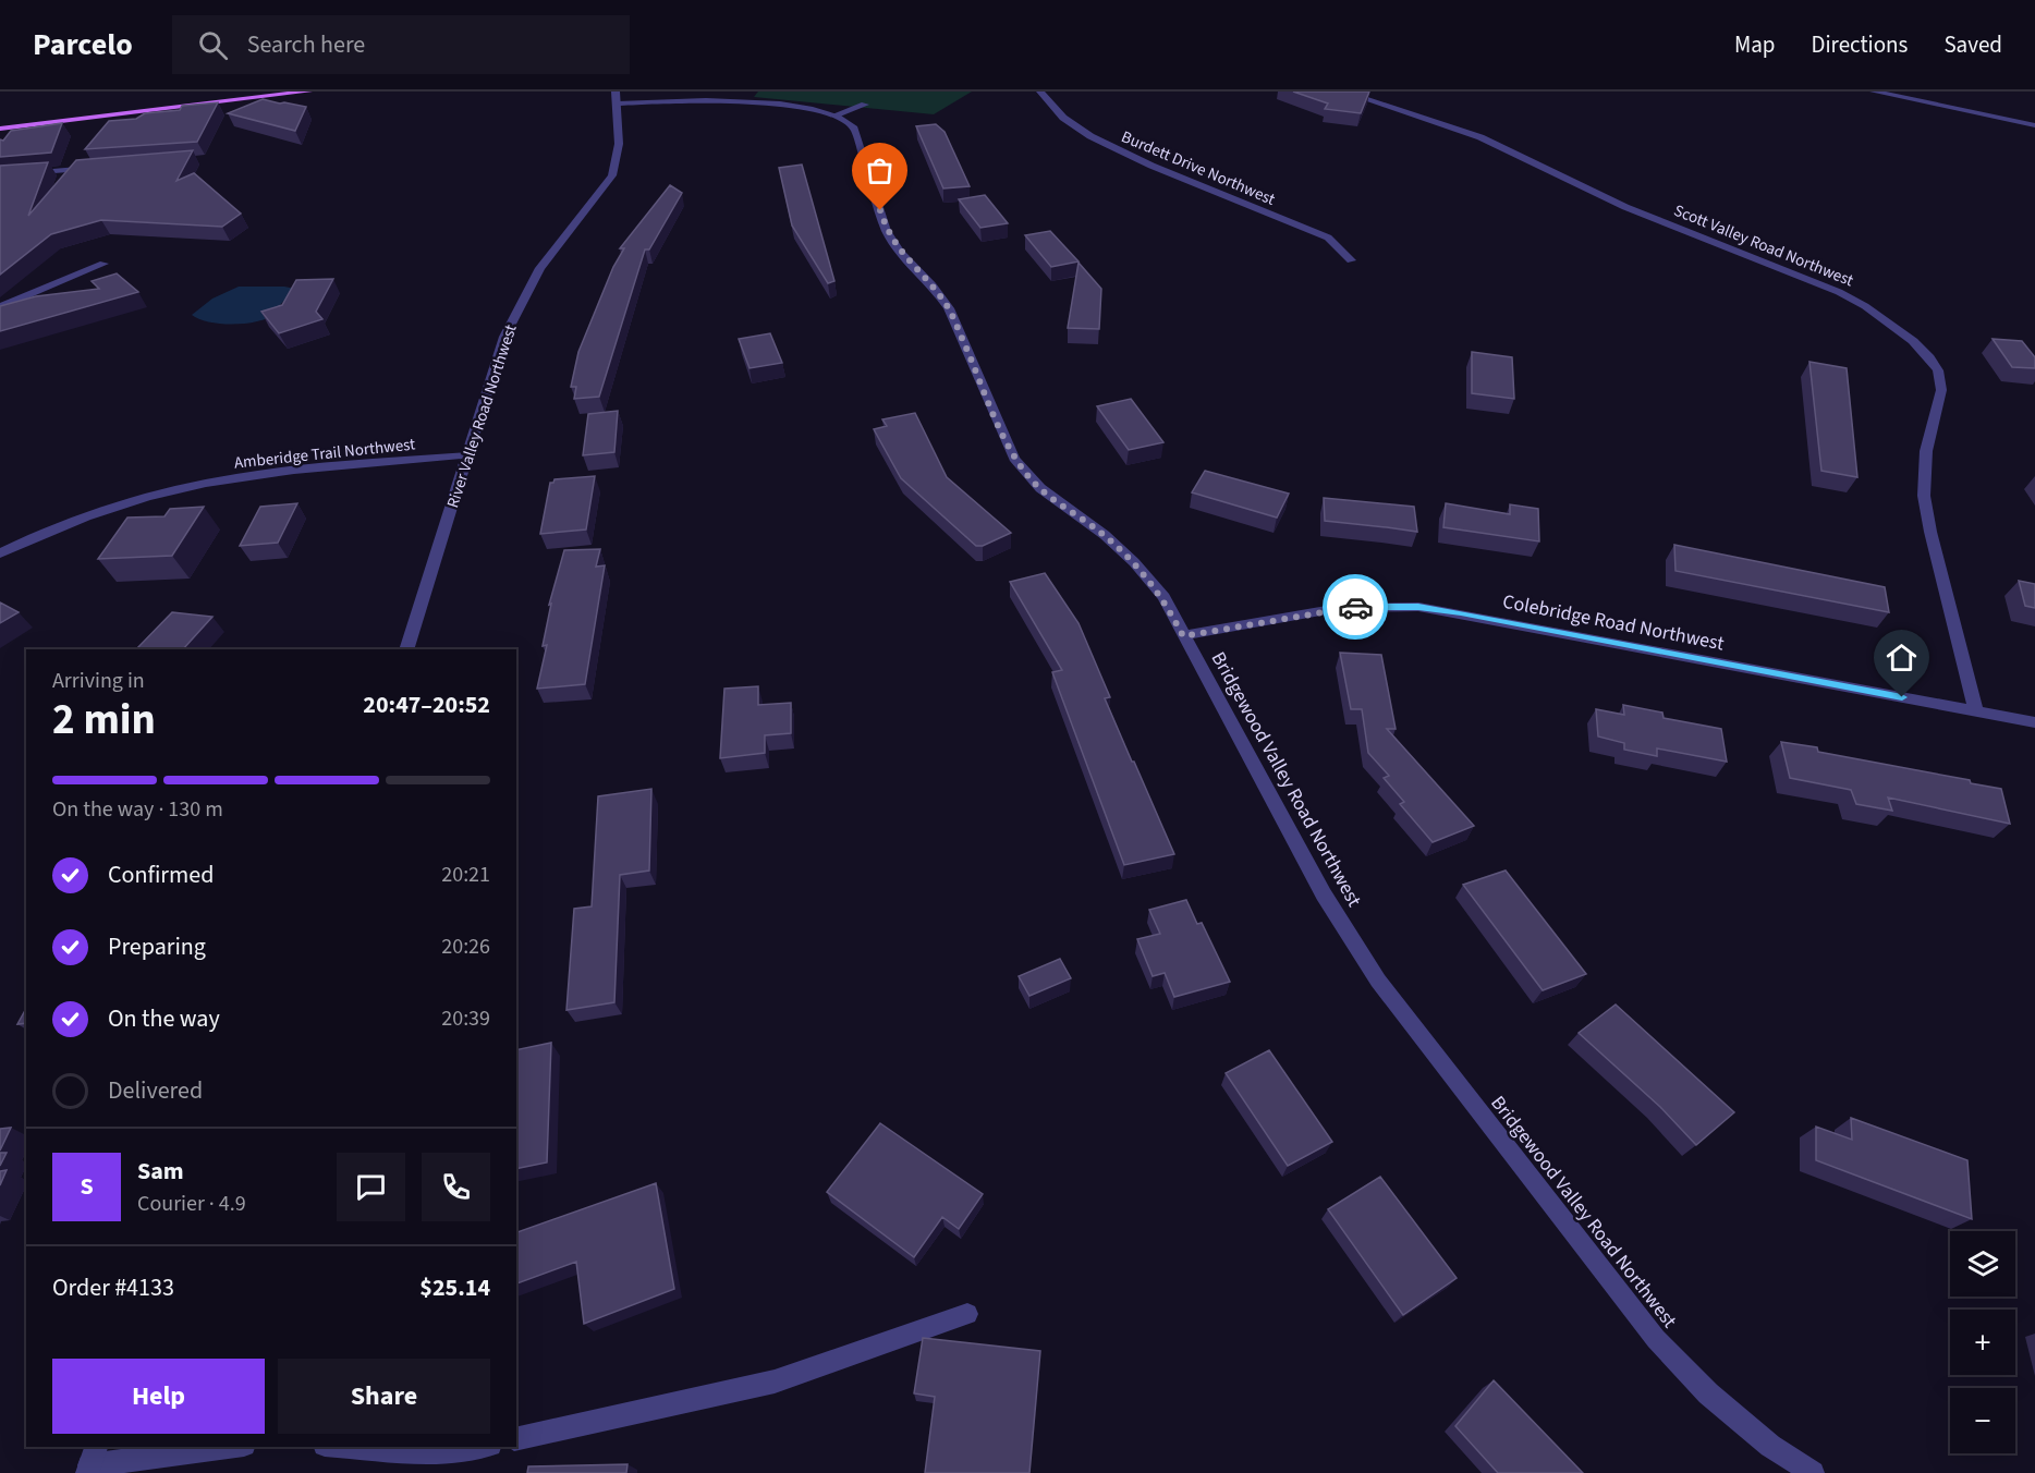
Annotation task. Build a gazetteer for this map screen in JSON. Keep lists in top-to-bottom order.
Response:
{
  "streets": {
    "street": [
      "Burdett Drive Northwest",
      "Scott Valley Road Northwest",
      "River Valley Road Northwest",
      "Amberidge Trail Northwest",
      "Colebridge Road Northwest",
      "Bridgewood Valley Road Northwest"
    ]
  },
  "crossings": [
    ["Scott Valley Road Northwest", "Colebridge Road Northwest"],
    ["River Valley Road Northwest", "Amberidge Trail Northwest"],
    ["Colebridge Road Northwest", "Bridgewood Valley Road Northwest"]
  ],
  "page": {
    "header": "Parcelo",
    "search": "Search here",
    "nav": ["Map", "Directions", "Saved"],
    "heading": ["2 min", "Arriving in", "20:47–20:52"],
    "panel": [
      "Sam",
      "Courier · 4.9",
      "Order #4133",
      "$25.14"
    ],
    "bar": "On the way · 130 m",
    "list": [
      ["Confirmed", "20:21"],
      ["Preparing", "20:26"],
      ["On the way", "20:39"],
      "Delivered"
    ],
    "round": "S",
    "map_buttons": ["+", "−"],
    "buttons": ["Help", "Share"]
  }
}
